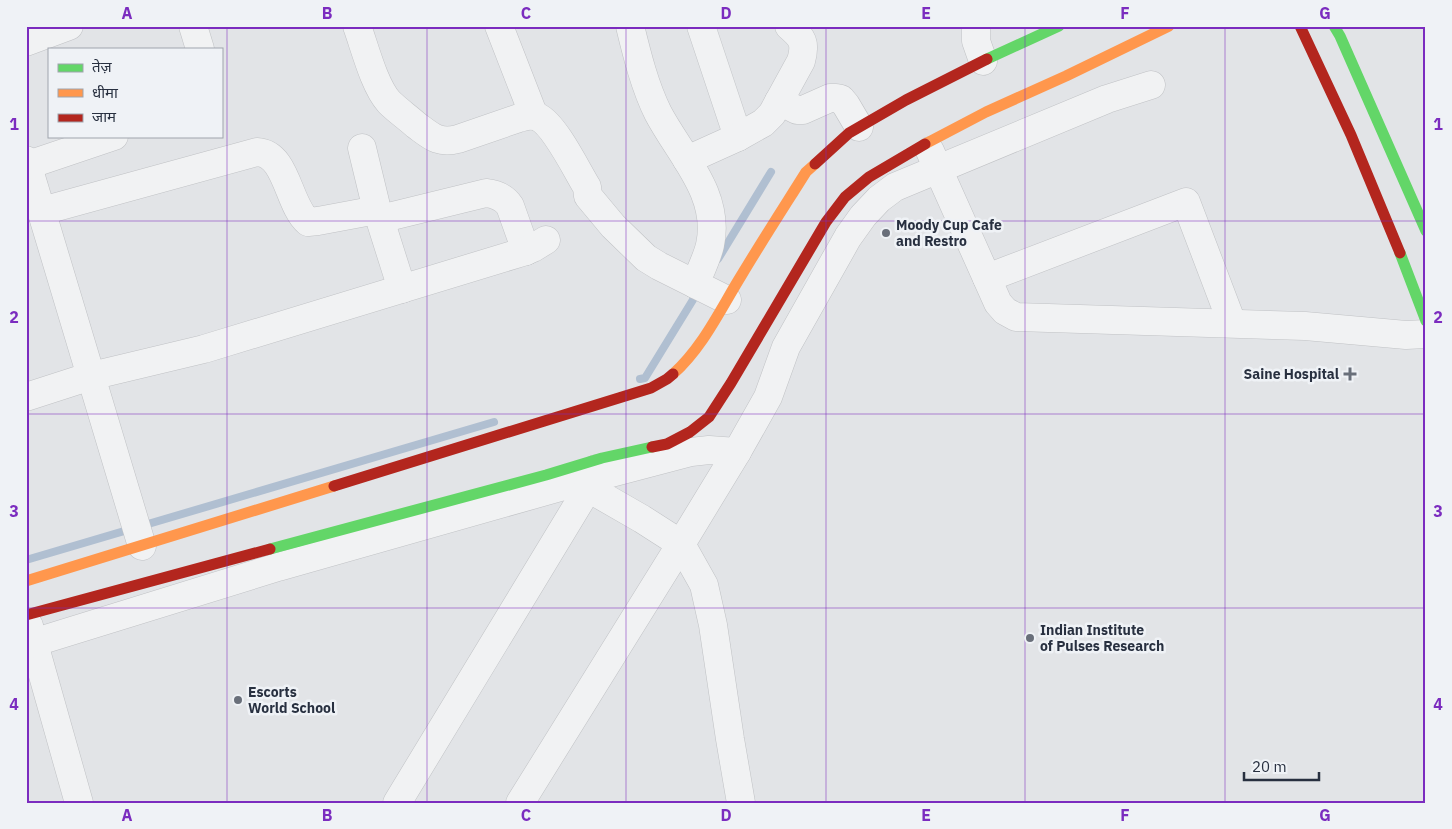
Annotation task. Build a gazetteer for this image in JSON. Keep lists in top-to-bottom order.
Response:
{
  "places": {
    "other": ["Moody Cup Cafe and Restro", "Indian Institute of Pulses Research", "Escorts World School"],
    "health": ["Saine Hospital"]
  },
  "legend": ["तेज़", "धीमा", "जाम"],
  "scale_bar": "20 m",
  "grid": {
    "columns": [
      "A",
      "B",
      "C",
      "D",
      "E",
      "F",
      "G"
    ],
    "rows": [
      "1",
      "2",
      "3",
      "4"
    ]
  }
}
